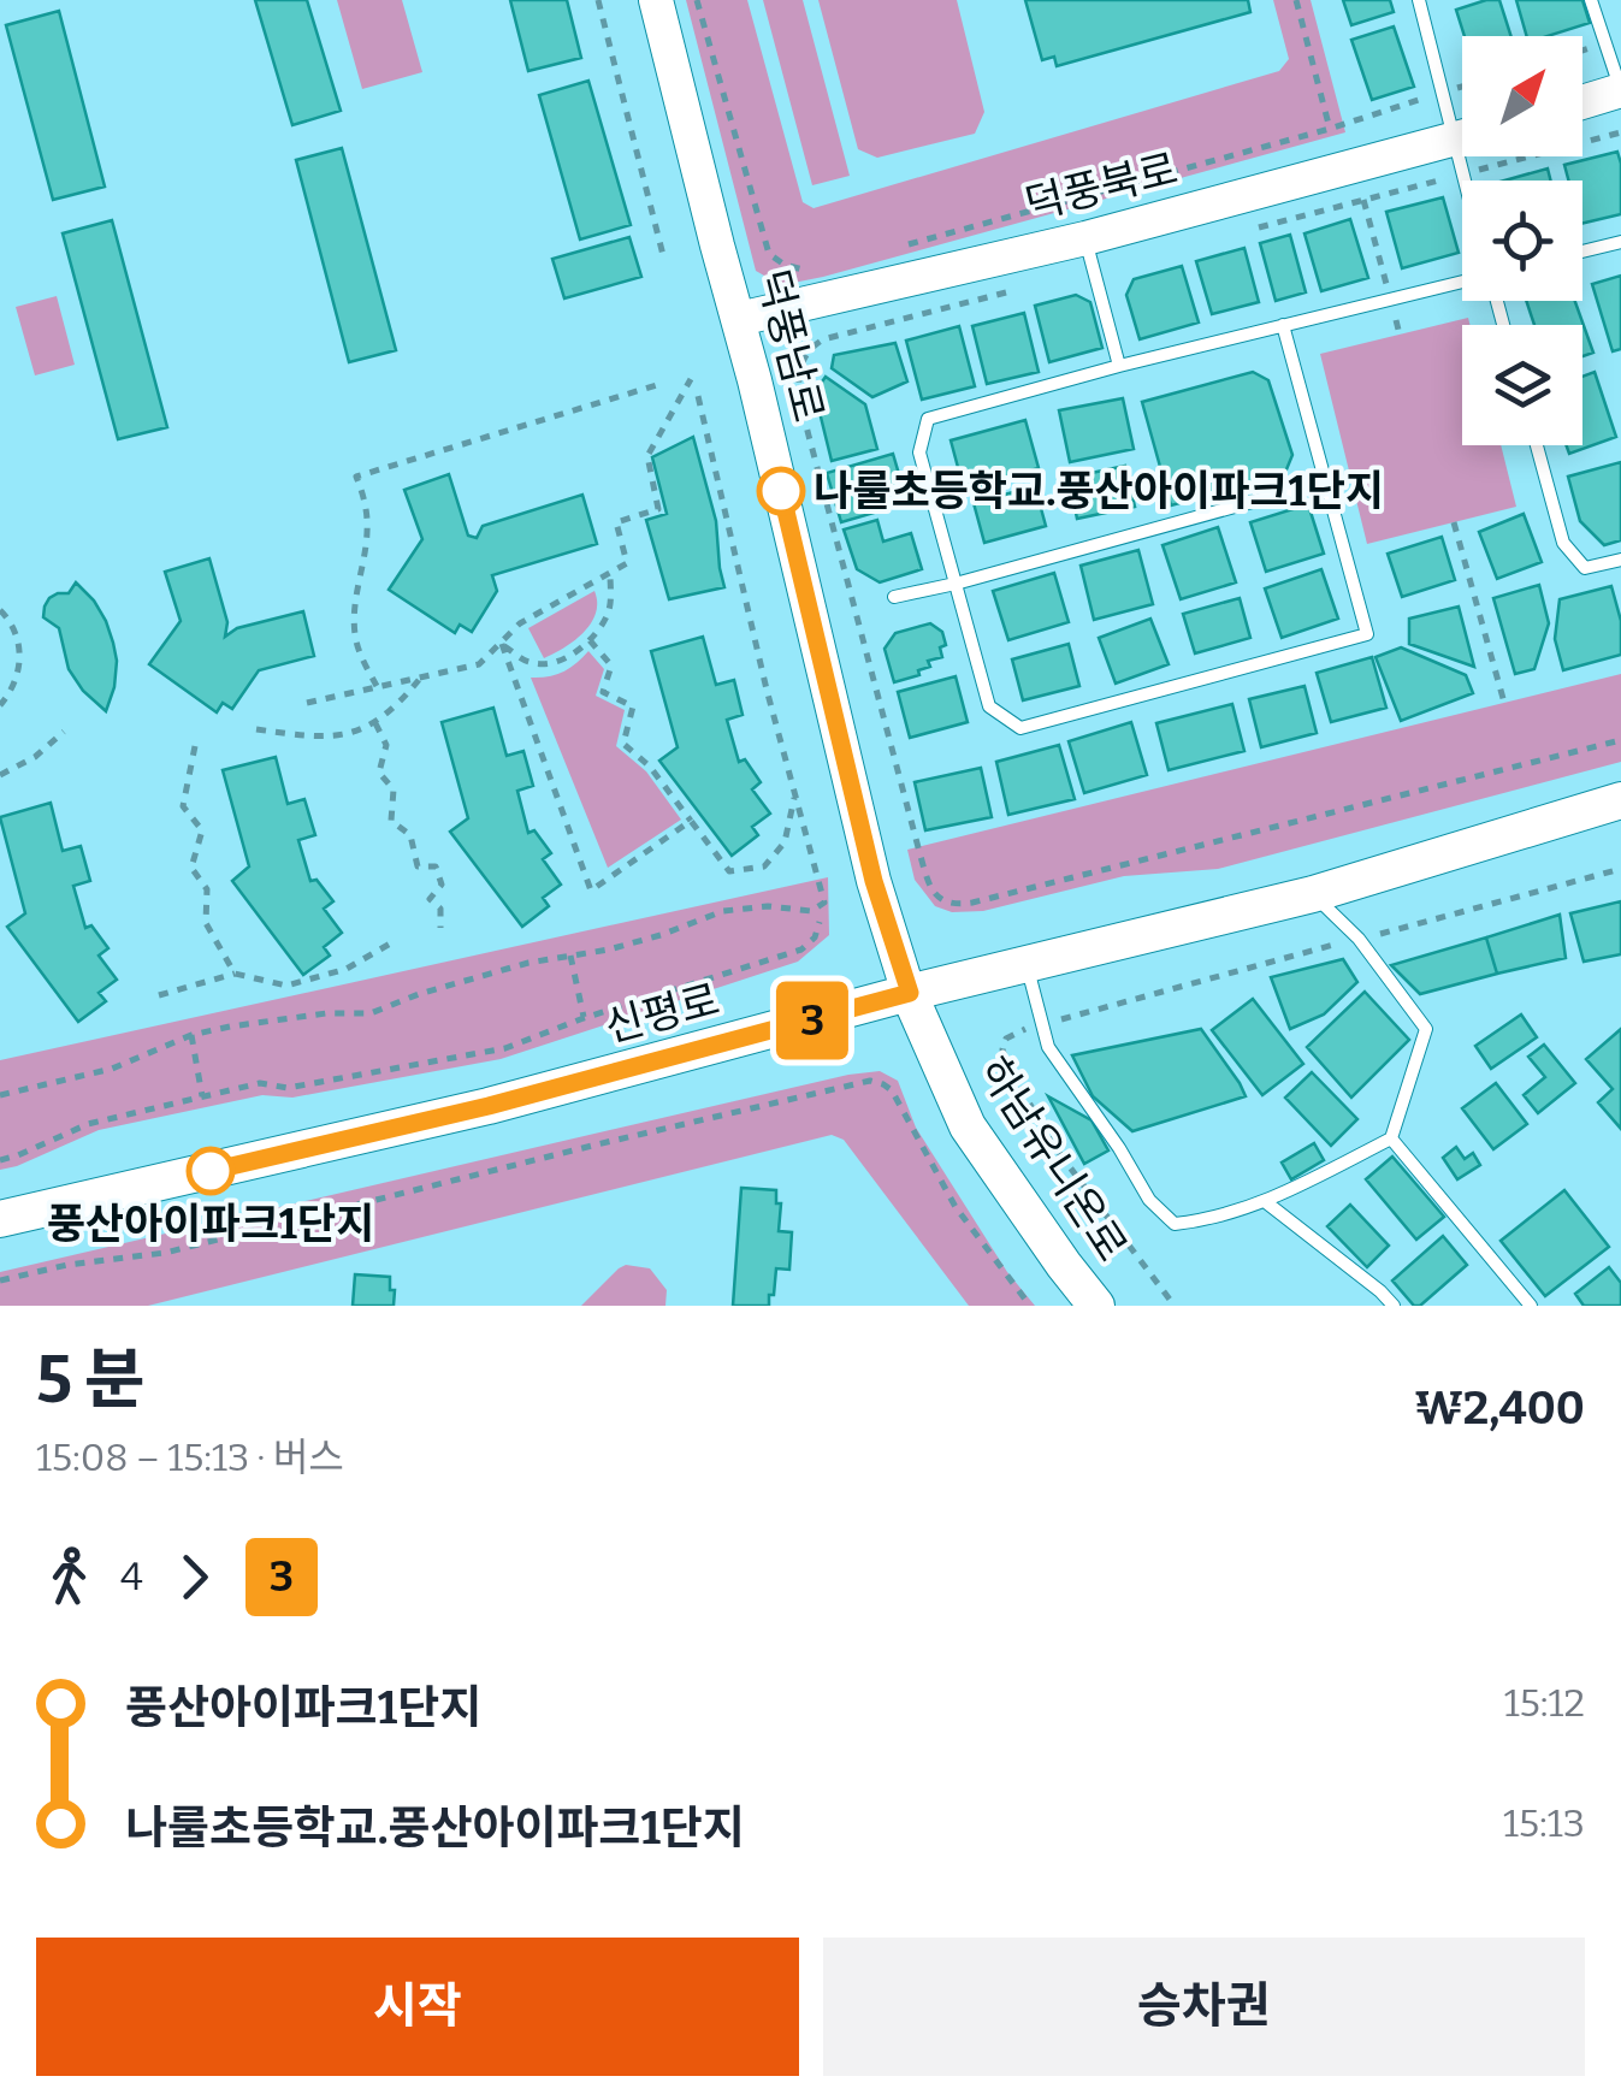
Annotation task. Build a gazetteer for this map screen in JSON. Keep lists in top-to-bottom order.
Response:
{
  "streets": {
    "main road": ["신평로", "하남유니온로"],
    "street": ["덕풍북로", "덕풍남로"]
  },
  "crossings": [
    ["덕풍북로", "덕풍남로"],
    ["덕풍남로", "신평로"],
    ["덕풍남로", "하남유니온로"],
    ["신평로", "하남유니온로"]
  ],
  "places": ["나룰초등학교.풍산아이파크1단지", "풍산아이파크1단지"],
  "lines": ["bus line 3"],
  "north": "top right",
  "page": {
    "on_map": "3",
    "heading": ["5 분", "15:08 – 15:13 · 버스", "₩2,400"],
    "legs": ["4", "3"],
    "list": [
      {
        "name": "풍산아이파크1단지",
        "value": "15:12"
      },
      {
        "name": "나룰초등학교.풍산아이파크1단지",
        "value": "15:13"
      }
    ],
    "buttons": ["시작", "승차권"]
  }
}
